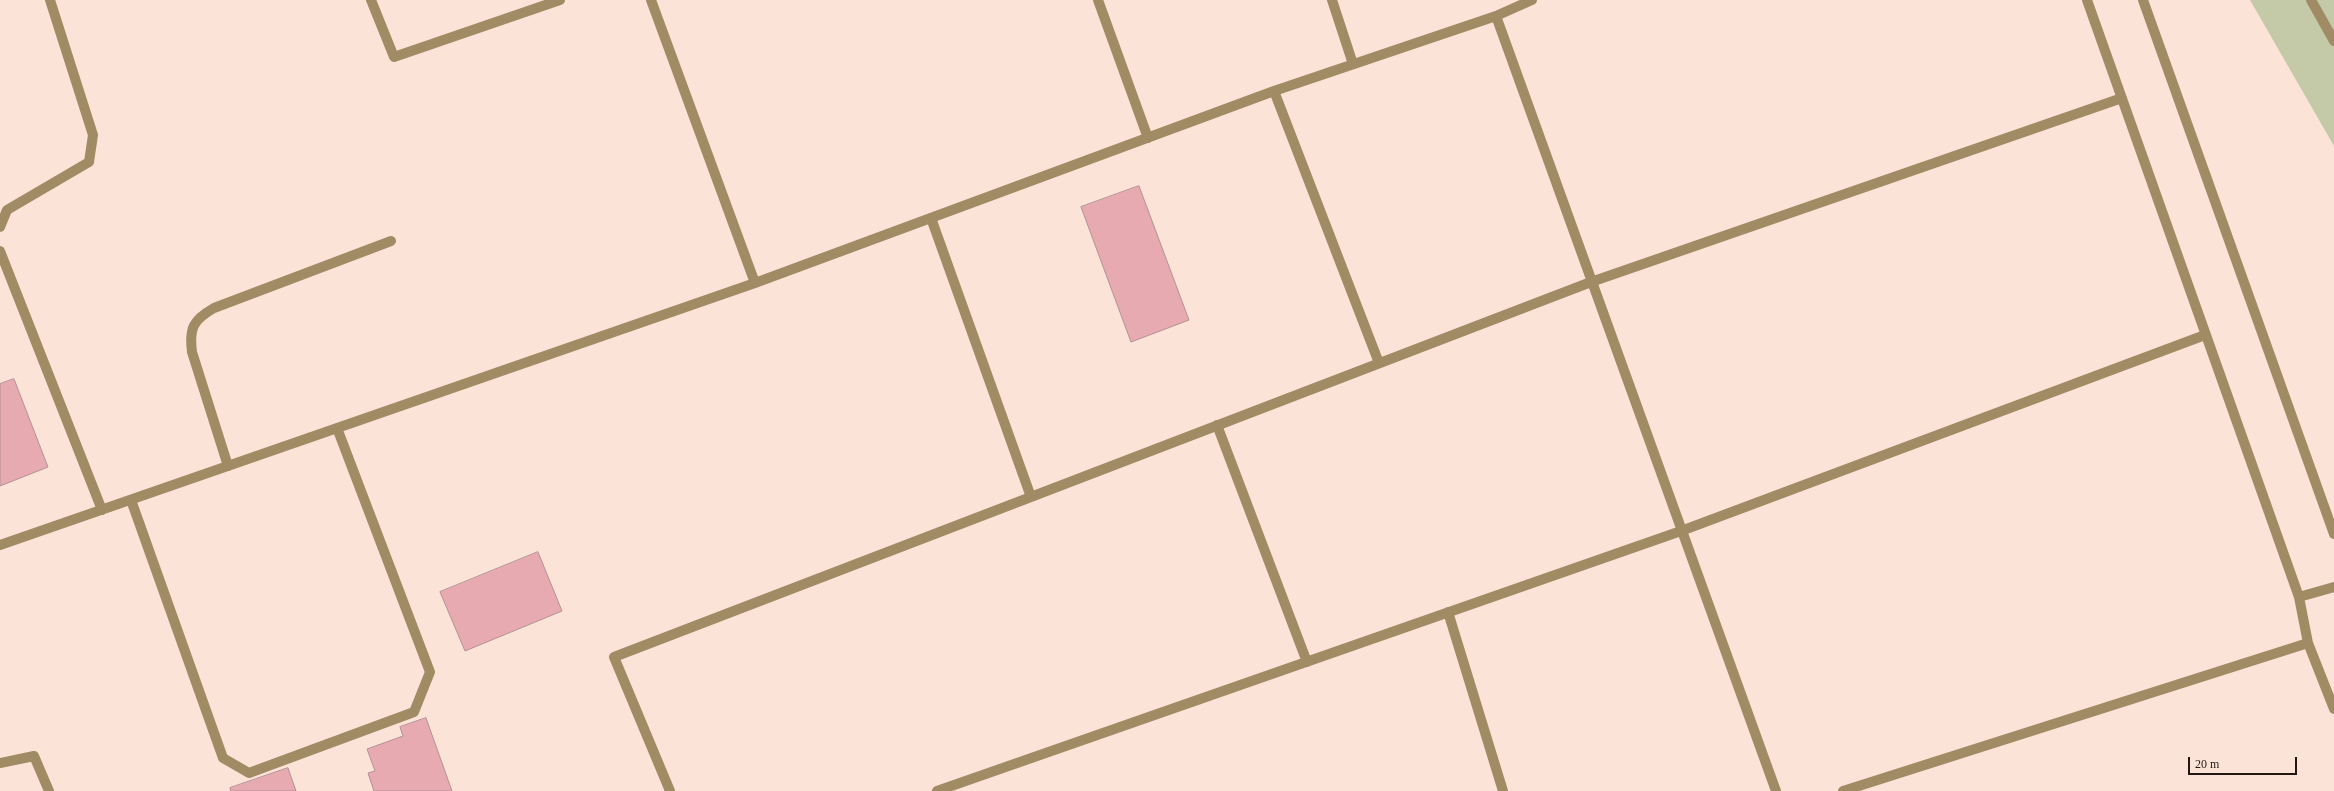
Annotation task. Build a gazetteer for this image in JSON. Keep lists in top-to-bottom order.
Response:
{
  "scale_bar": "20 m"
}
